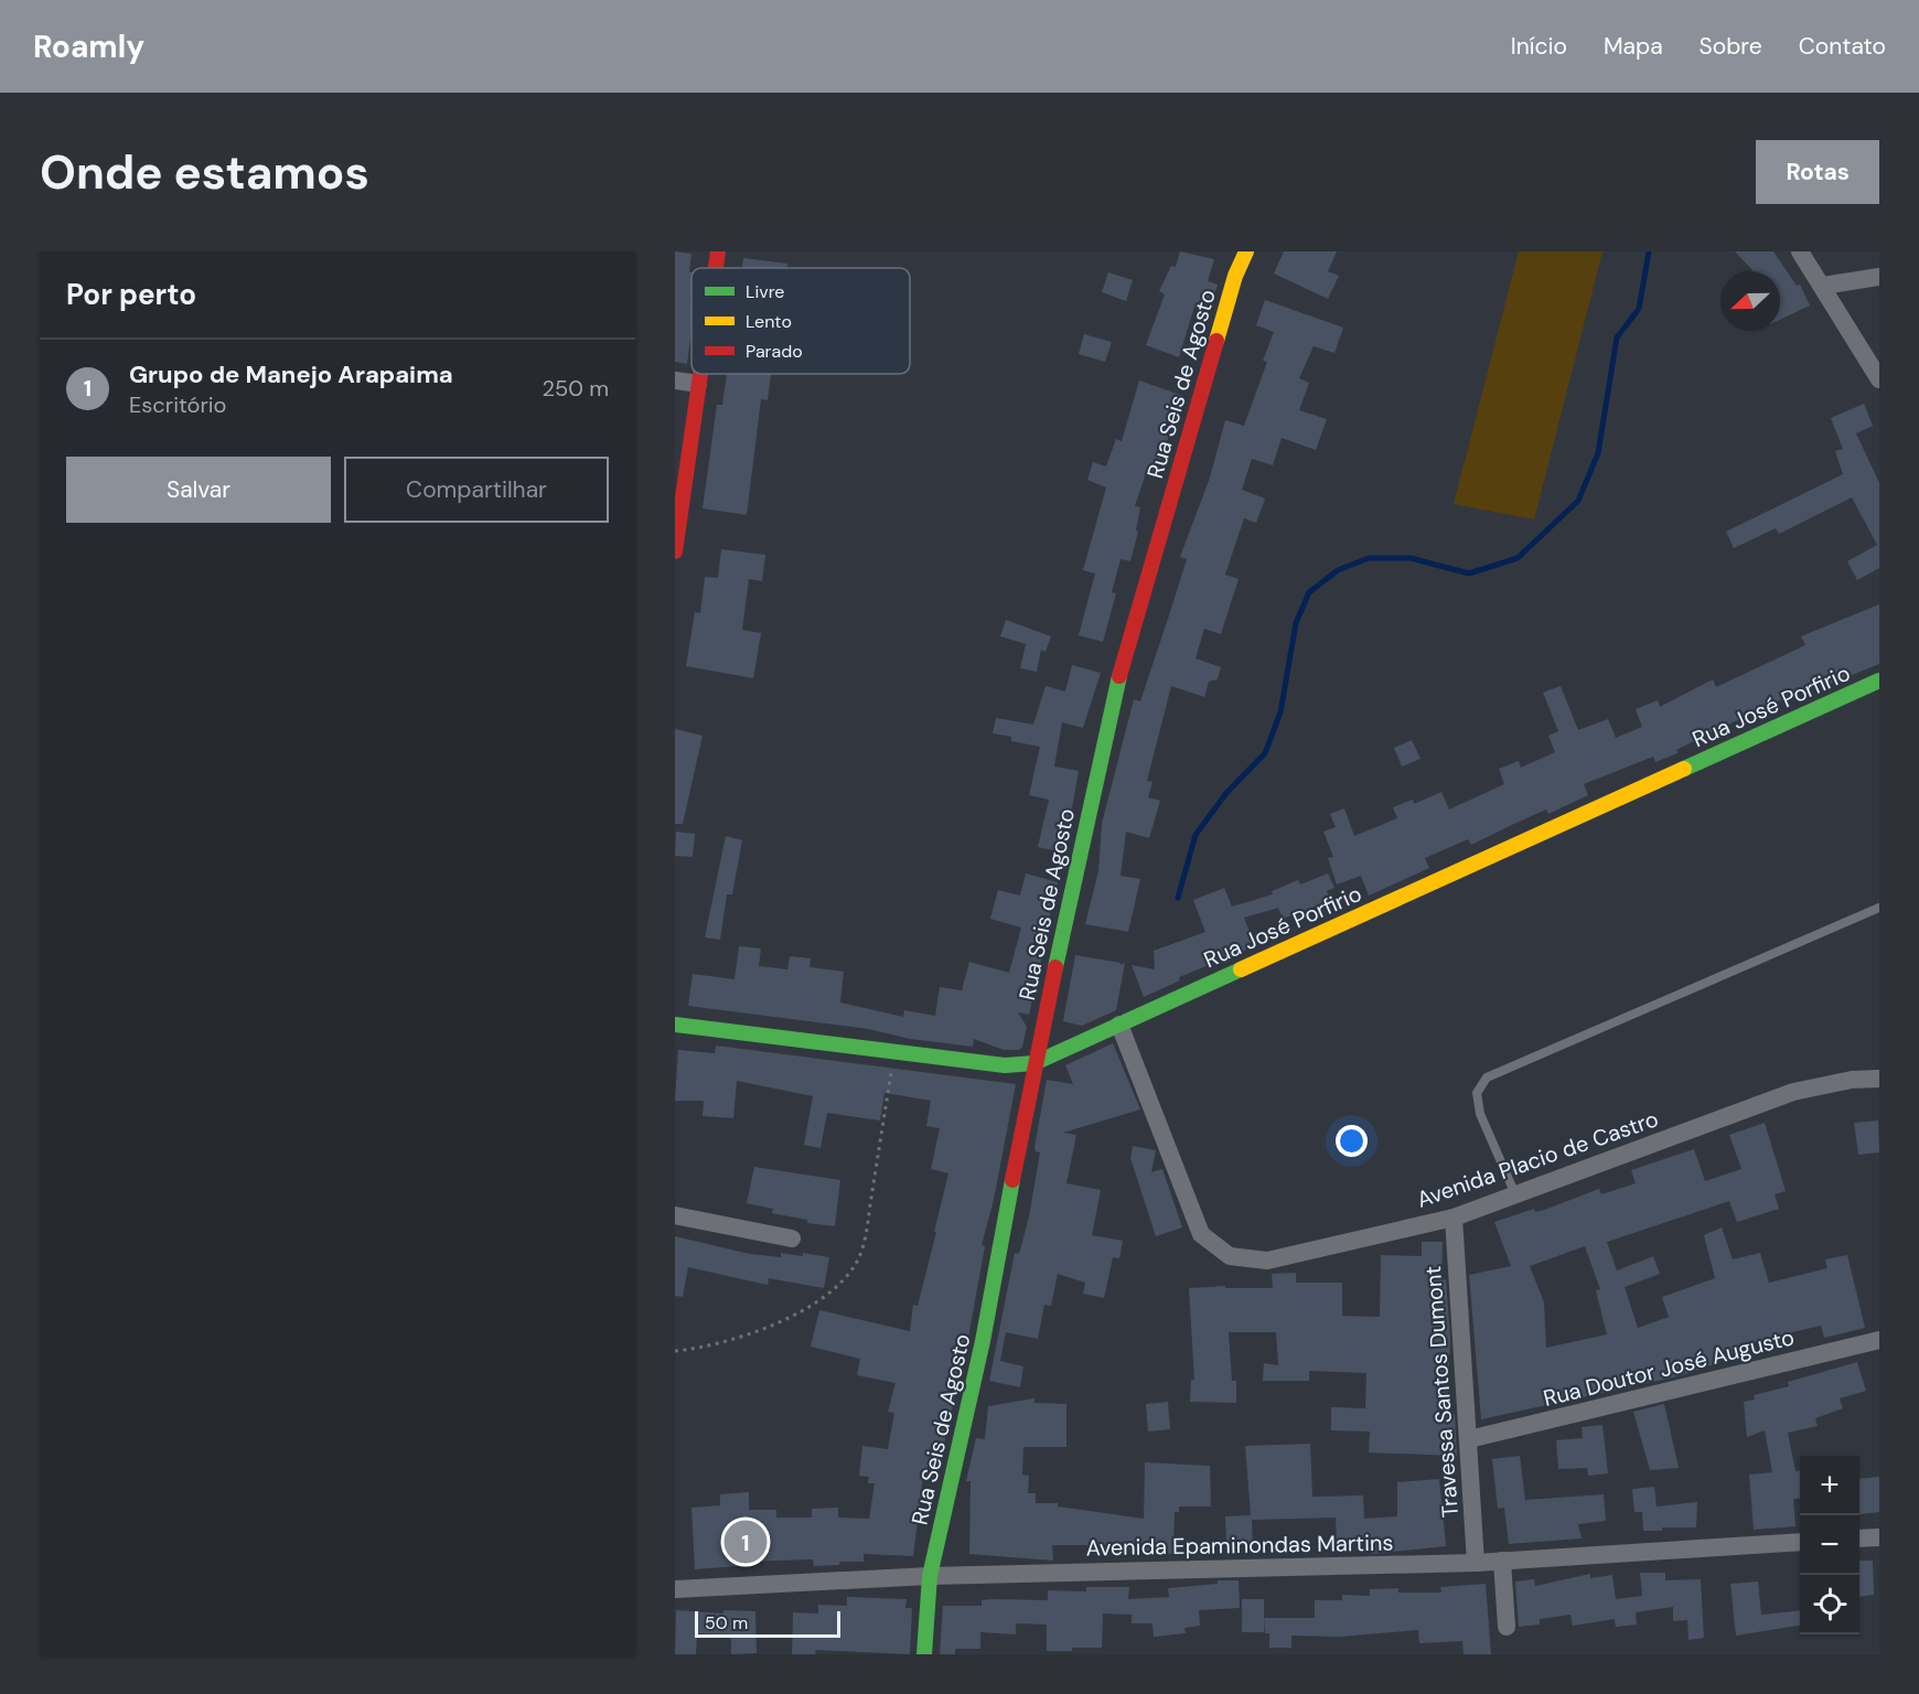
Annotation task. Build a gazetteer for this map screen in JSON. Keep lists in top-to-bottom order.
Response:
{
  "streets": {
    "street": [
      "Rua Seis de Agosto",
      "Rua José Porfirio",
      "Avenida Placio de Castro",
      "Rua Doutor José Augusto",
      "Travessa Santos Dumont",
      "Avenida Epaminondas Martins"
    ]
  },
  "crossings": [
    ["Rua Seis de Agosto", "Rua José Porfirio"],
    ["Rua Seis de Agosto", "Avenida Epaminondas Martins"],
    ["Rua José Porfirio", "Avenida Placio de Castro"],
    ["Avenida Placio de Castro", "Travessa Santos Dumont"],
    ["Rua Doutor José Augusto", "Travessa Santos Dumont"],
    ["Travessa Santos Dumont", "Avenida Epaminondas Martins"]
  ],
  "legend": ["Livre", "Lento", "Parado"],
  "scale_bar": "50 m",
  "north": "left",
  "page": {
    "header": "Roamly",
    "nav": [
      "Início",
      "Mapa",
      "Sobre",
      "Contato"
    ],
    "buttons": [
      "Rotas",
      ["Salvar", "Compartilhar"]
    ],
    "title": "Onde estamos",
    "heading": "Por perto",
    "list": [
      {
        "mark": "1",
        "name": "Grupo de Manejo Arapaima",
        "note": "Escritório",
        "value": "250 m"
      }
    ],
    "map_buttons": ["+", "−"],
    "pins": "1",
    "scale": "50 m"
  }
}
